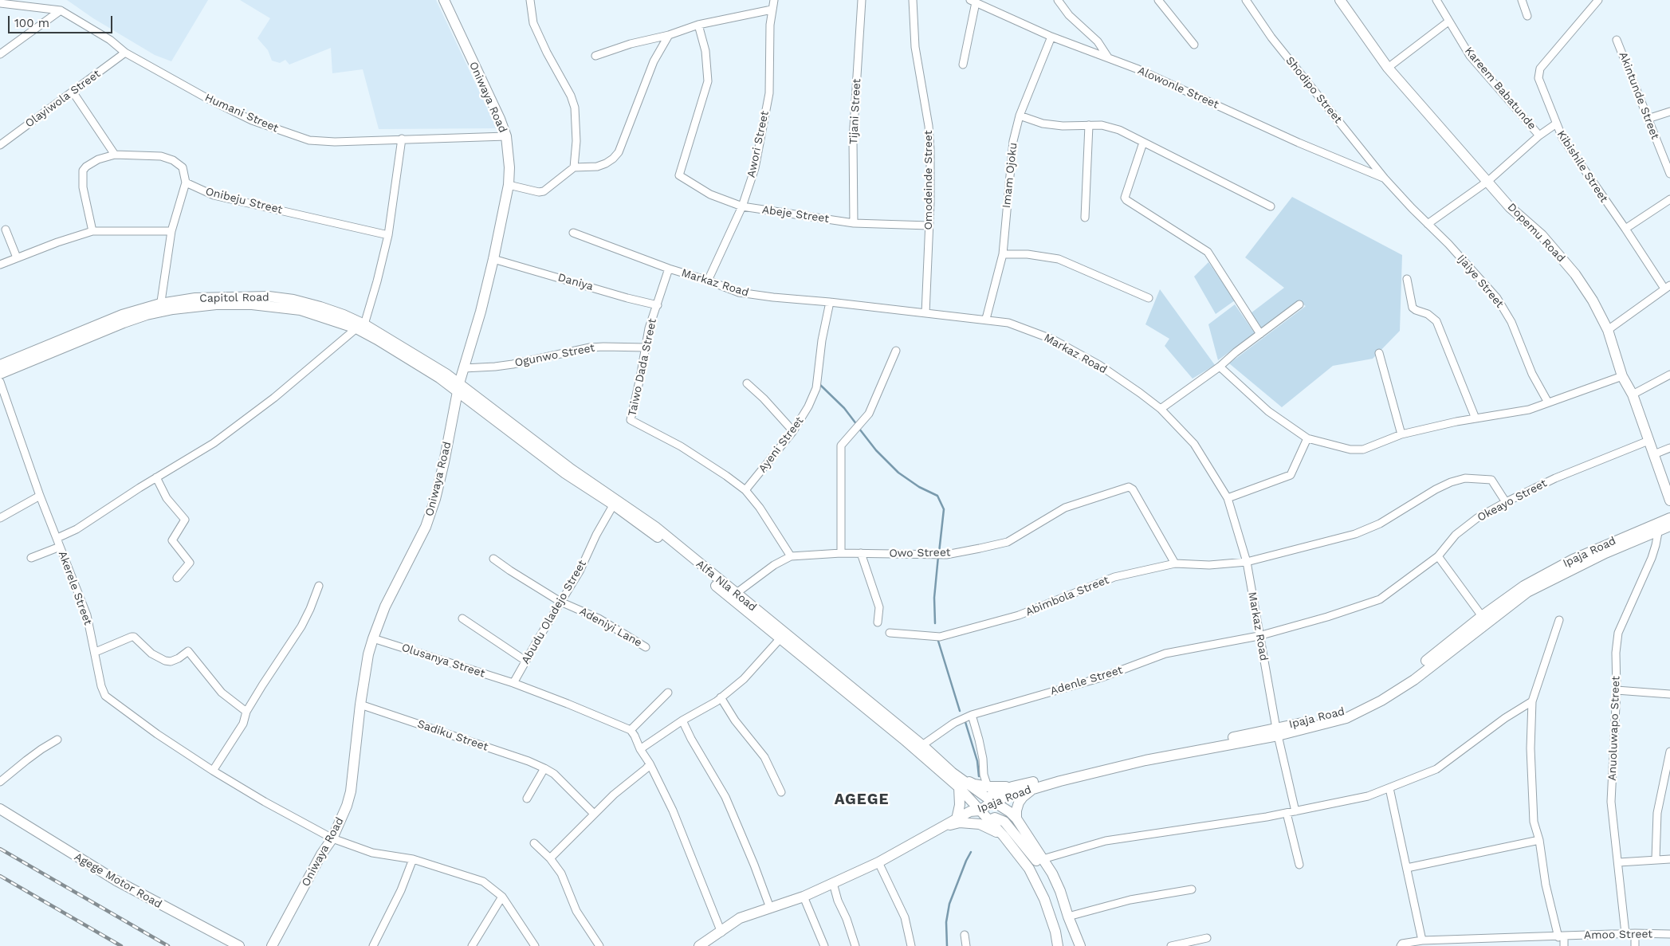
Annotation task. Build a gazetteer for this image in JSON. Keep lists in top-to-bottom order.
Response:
{
  "streets": {
    "main road": [
      "Oniwaya Road",
      "Dopemu Road",
      "Capitol Road",
      "Ipaja Road",
      "Alfa Nla Road",
      "Agege Motor Road"
    ],
    "street": [
      "Alowonle Street",
      "Kareem Babatunde",
      "Shodipo Street",
      "Akintunde Street",
      "Olayiwola Street",
      "Tijani Street",
      "Humani Street",
      "Awori Street",
      "Kibishile Street",
      "Imam Ojoku",
      "Omodeinde Street",
      "Onibeju Street",
      "Abeje Street",
      "Ijaiye Street",
      "Daniya",
      "Markaz Road",
      "Ogunwo Street",
      "Taiwo Dada Street",
      "Ayeni Street",
      "Okeayo Street",
      "Owo Street",
      "Akerele Street",
      "Abimbola Street",
      "Abudu Oladejo Street",
      "Adeniyi Lane",
      "Olusanya Street",
      "Adenle Street",
      "Anuoluwapo Street",
      "Sadiku Street",
      "Amoo Street"
    ]
  },
  "crossings": [
    ["Alowonle Street", "Shodipo Street"],
    ["Alowonle Street", "Imam Ojoku"],
    ["Alowonle Street", "Ijaiye Street"],
    ["Shodipo Street", "Ijaiye Street"],
    ["Oniwaya Road", "Humani Street"],
    ["Oniwaya Road", "Daniya"],
    ["Oniwaya Road", "Capitol Road"],
    ["Oniwaya Road", "Ogunwo Street"],
    ["Oniwaya Road", "Alfa Nla Road"],
    ["Oniwaya Road", "Akerele Street"],
    ["Oniwaya Road", "Olusanya Street"],
    ["Oniwaya Road", "Sadiku Street"],
    ["Olayiwola Street", "Humani Street"],
    ["Tijani Street", "Abeje Street"],
    ["Awori Street", "Abeje Street"],
    ["Awori Street", "Markaz Road"],
    ["Imam Ojoku", "Markaz Road"],
    ["Omodeinde Street", "Abeje Street"],
    ["Omodeinde Street", "Markaz Road"],
    ["Dopemu Road", "Okeayo Street"],
    ["Daniya", "Taiwo Dada Street"],
    ["Markaz Road", "Taiwo Dada Street"],
    ["Markaz Road", "Ayeni Street"],
    ["Markaz Road", "Okeayo Street"],
    ["Markaz Road", "Ipaja Road"],
    ["Markaz Road", "Abimbola Street"],
    ["Markaz Road", "Adenle Street"],
    ["Capitol Road", "Alfa Nla Road"],
    ["Ogunwo Street", "Taiwo Dada Street"],
    ["Taiwo Dada Street", "Ayeni Street"],
    ["Taiwo Dada Street", "Owo Street"],
    ["Okeayo Street", "Abimbola Street"],
    ["Okeayo Street", "Adenle Street"],
    ["Ipaja Road", "Alfa Nla Road"],
    ["Ipaja Road", "Anuoluwapo Street"],
    ["Owo Street", "Alfa Nla Road"],
    ["Owo Street", "Abimbola Street"],
    ["Alfa Nla Road", "Abudu Oladejo Street"],
    ["Alfa Nla Road", "Adenle Street"],
    ["Abudu Oladejo Street", "Adeniyi Lane"],
    ["Abudu Oladejo Street", "Olusanya Street"],
    ["Anuoluwapo Street", "Amoo Street"]
  ],
  "districts": ["AGEGE"],
  "scale_bar": "100 m"
}
